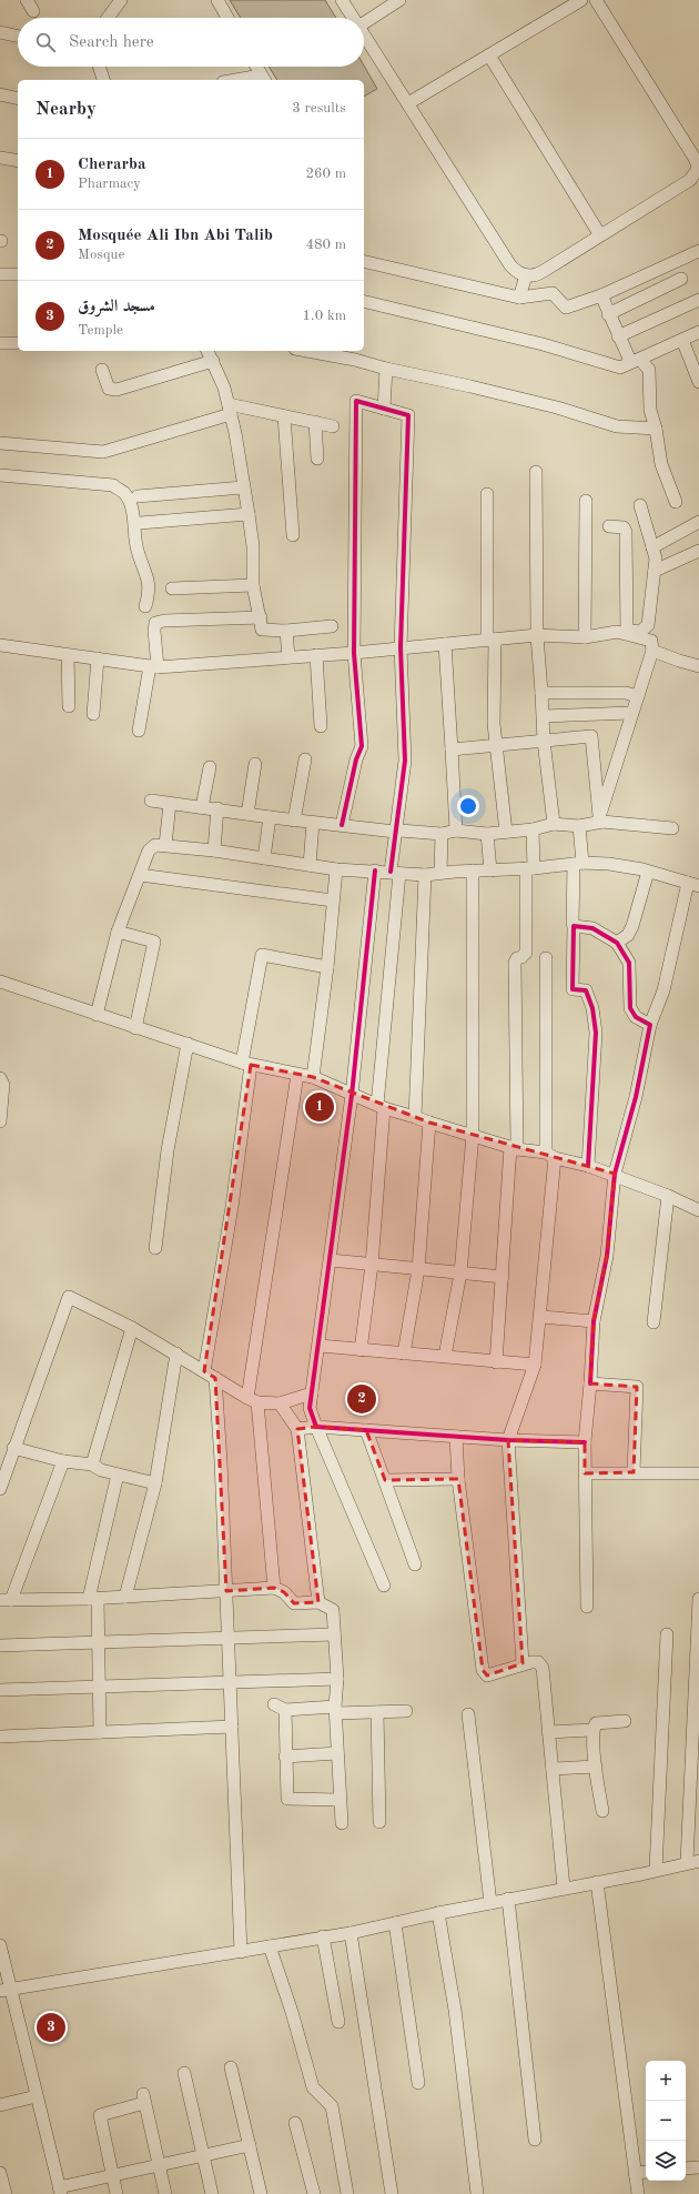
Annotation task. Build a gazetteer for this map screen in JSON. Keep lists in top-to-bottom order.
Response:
{
  "page": {
    "search": "Search here",
    "heading": ["Nearby", "3 results"],
    "list": [
      {
        "mark": "1",
        "name": "Cherarba",
        "note": "Pharmacy",
        "value": "260 m"
      },
      {
        "mark": "2",
        "name": "Mosquée Ali Ibn Abi Talib",
        "note": "Mosque",
        "value": "480 m"
      },
      {
        "mark": "3",
        "name": "مسجد الشروق",
        "note": "Temple",
        "value": "1.0 km"
      }
    ],
    "pins": ["1", "2", "3"],
    "map_buttons": ["+", "−"]
  }
}
